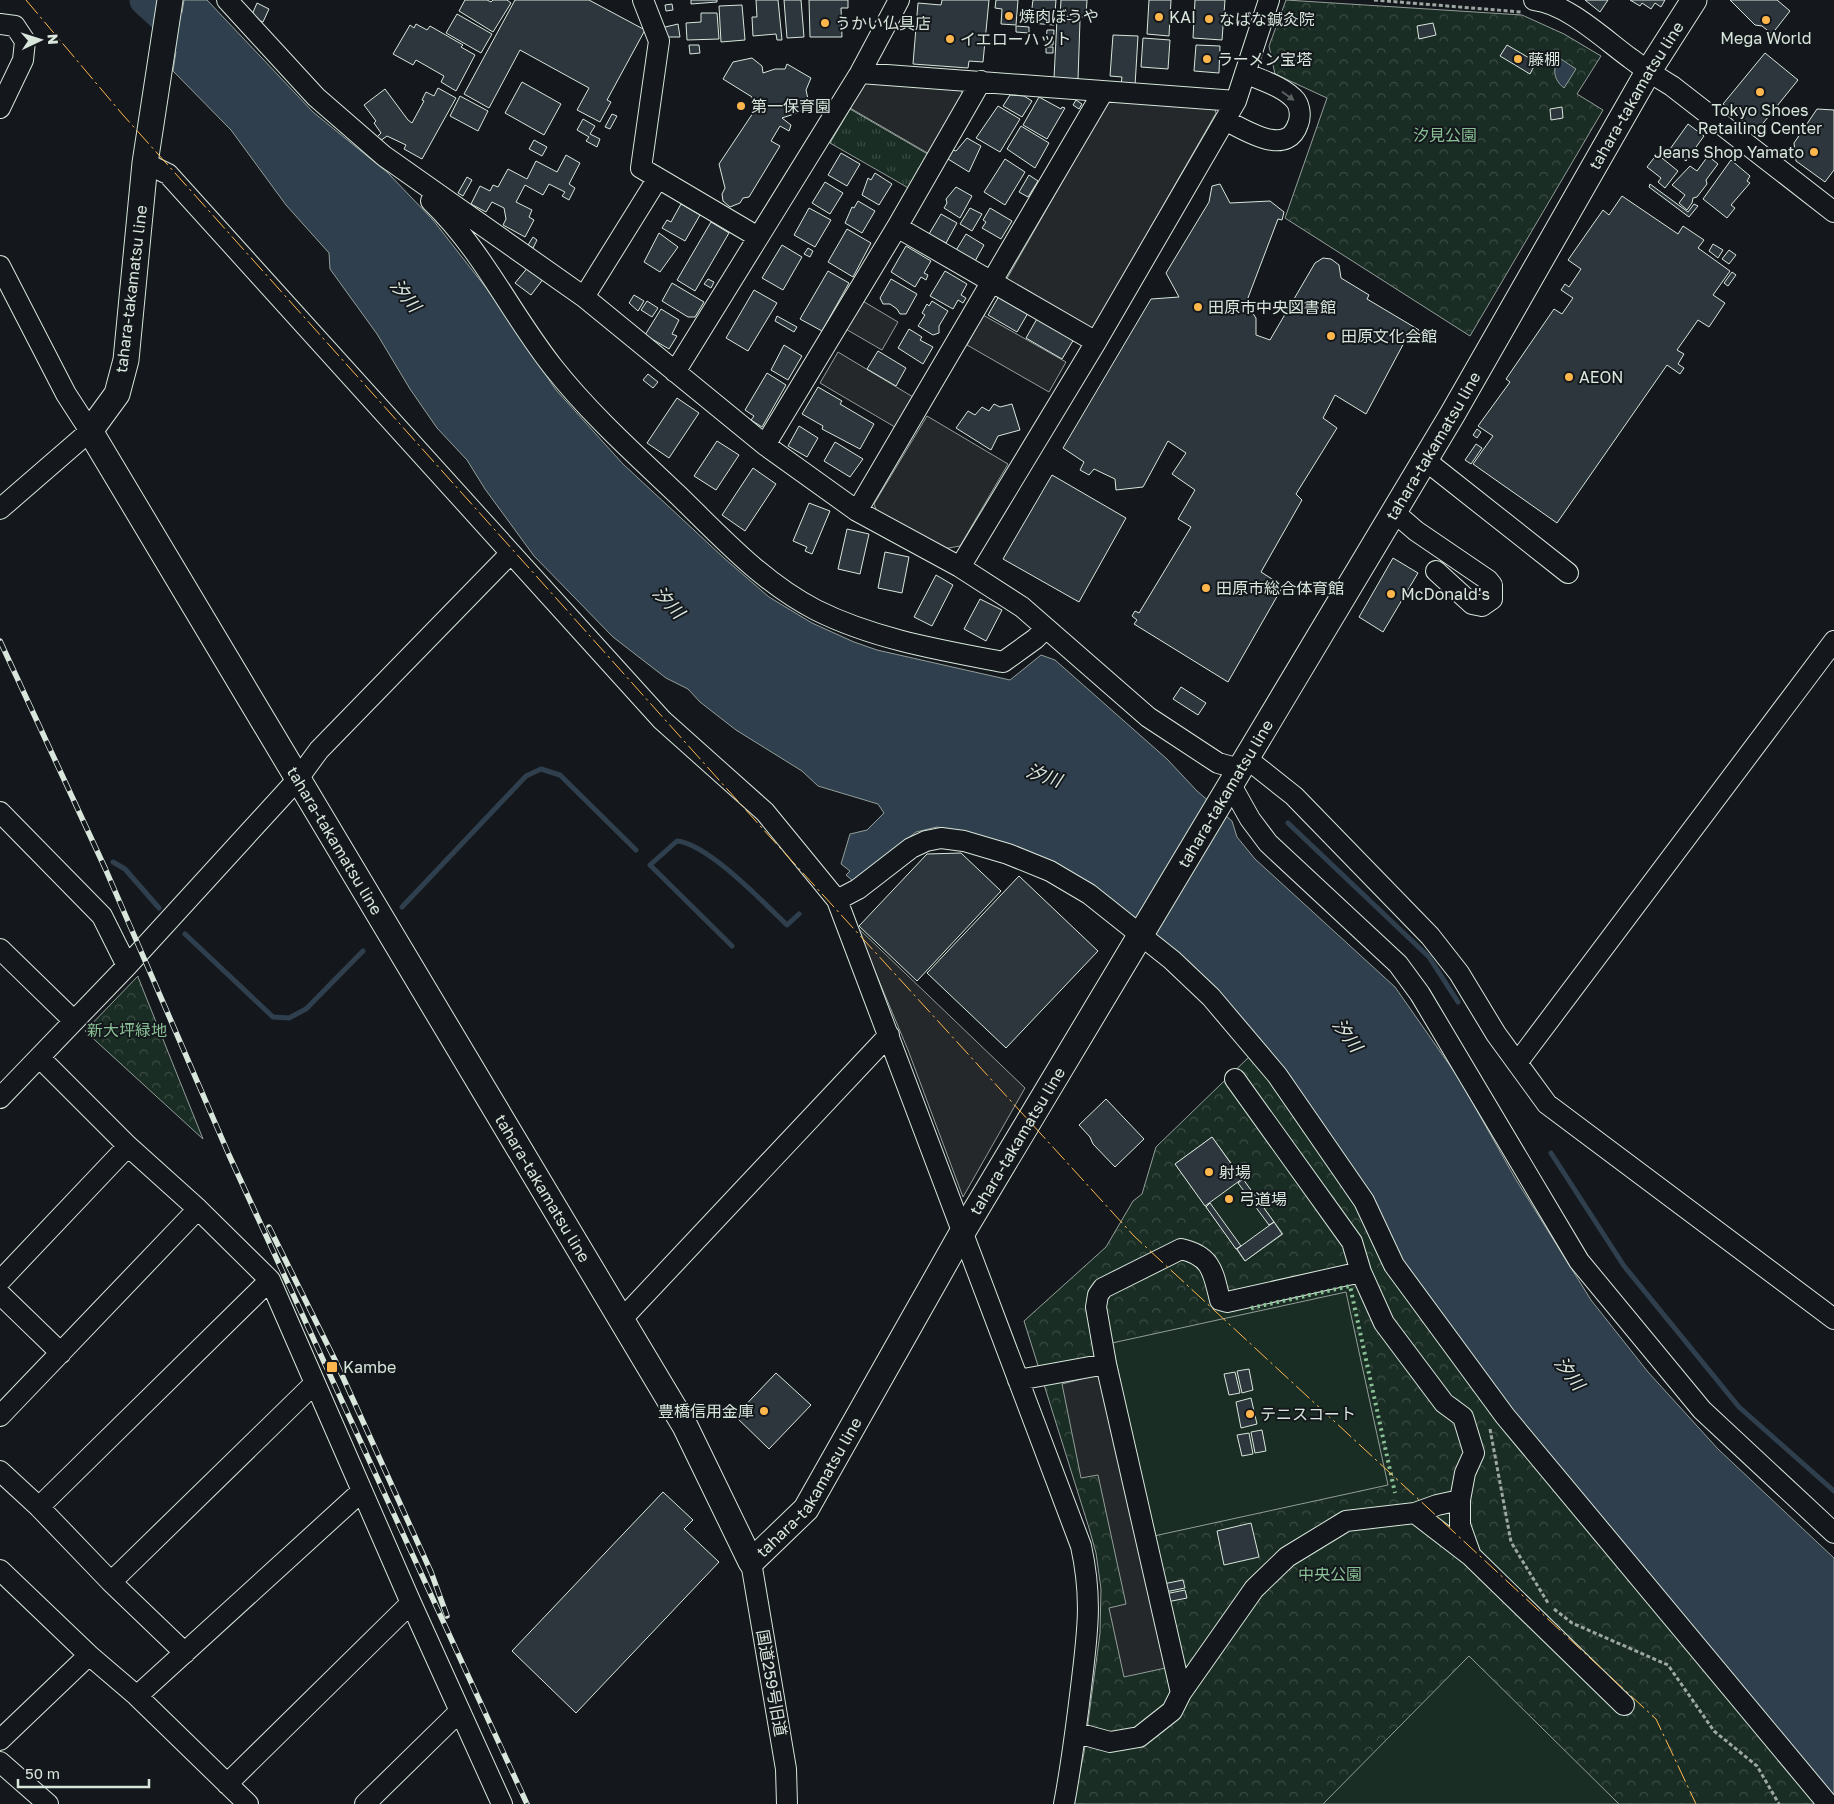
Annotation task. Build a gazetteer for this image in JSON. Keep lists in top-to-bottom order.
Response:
{
  "streets": {
    "main road": ["tahara-takamatsu line"],
    "street": ["国道259号旧道"]
  },
  "crossings": [
    ["tahara-takamatsu line", "国道259号旧道"]
  ],
  "water": ["汐川"],
  "parks": ["汐見公園", "新大坪緑地", "中央公園"],
  "places": {
    "other": [
      "焼肉ぼうや",
      "KAI",
      "なばな鍼灸院",
      "Mega World",
      "うかい仏具店",
      "イエローハット",
      "ラーメン宝塔",
      "藤棚",
      "Tokyo Shoes Retailing Center",
      "第一保育園",
      "Jeans Shop Yamato",
      "田原市中央図書館",
      "田原文化会館",
      "AEON",
      "田原市総合体育館",
      "McDonald's",
      "射場",
      "弓道場",
      "豊橋信用金庫",
      "テニスコート"
    ],
    "transit": ["Kambe"]
  },
  "scale_bar": "50 m",
  "north": "right"
}
